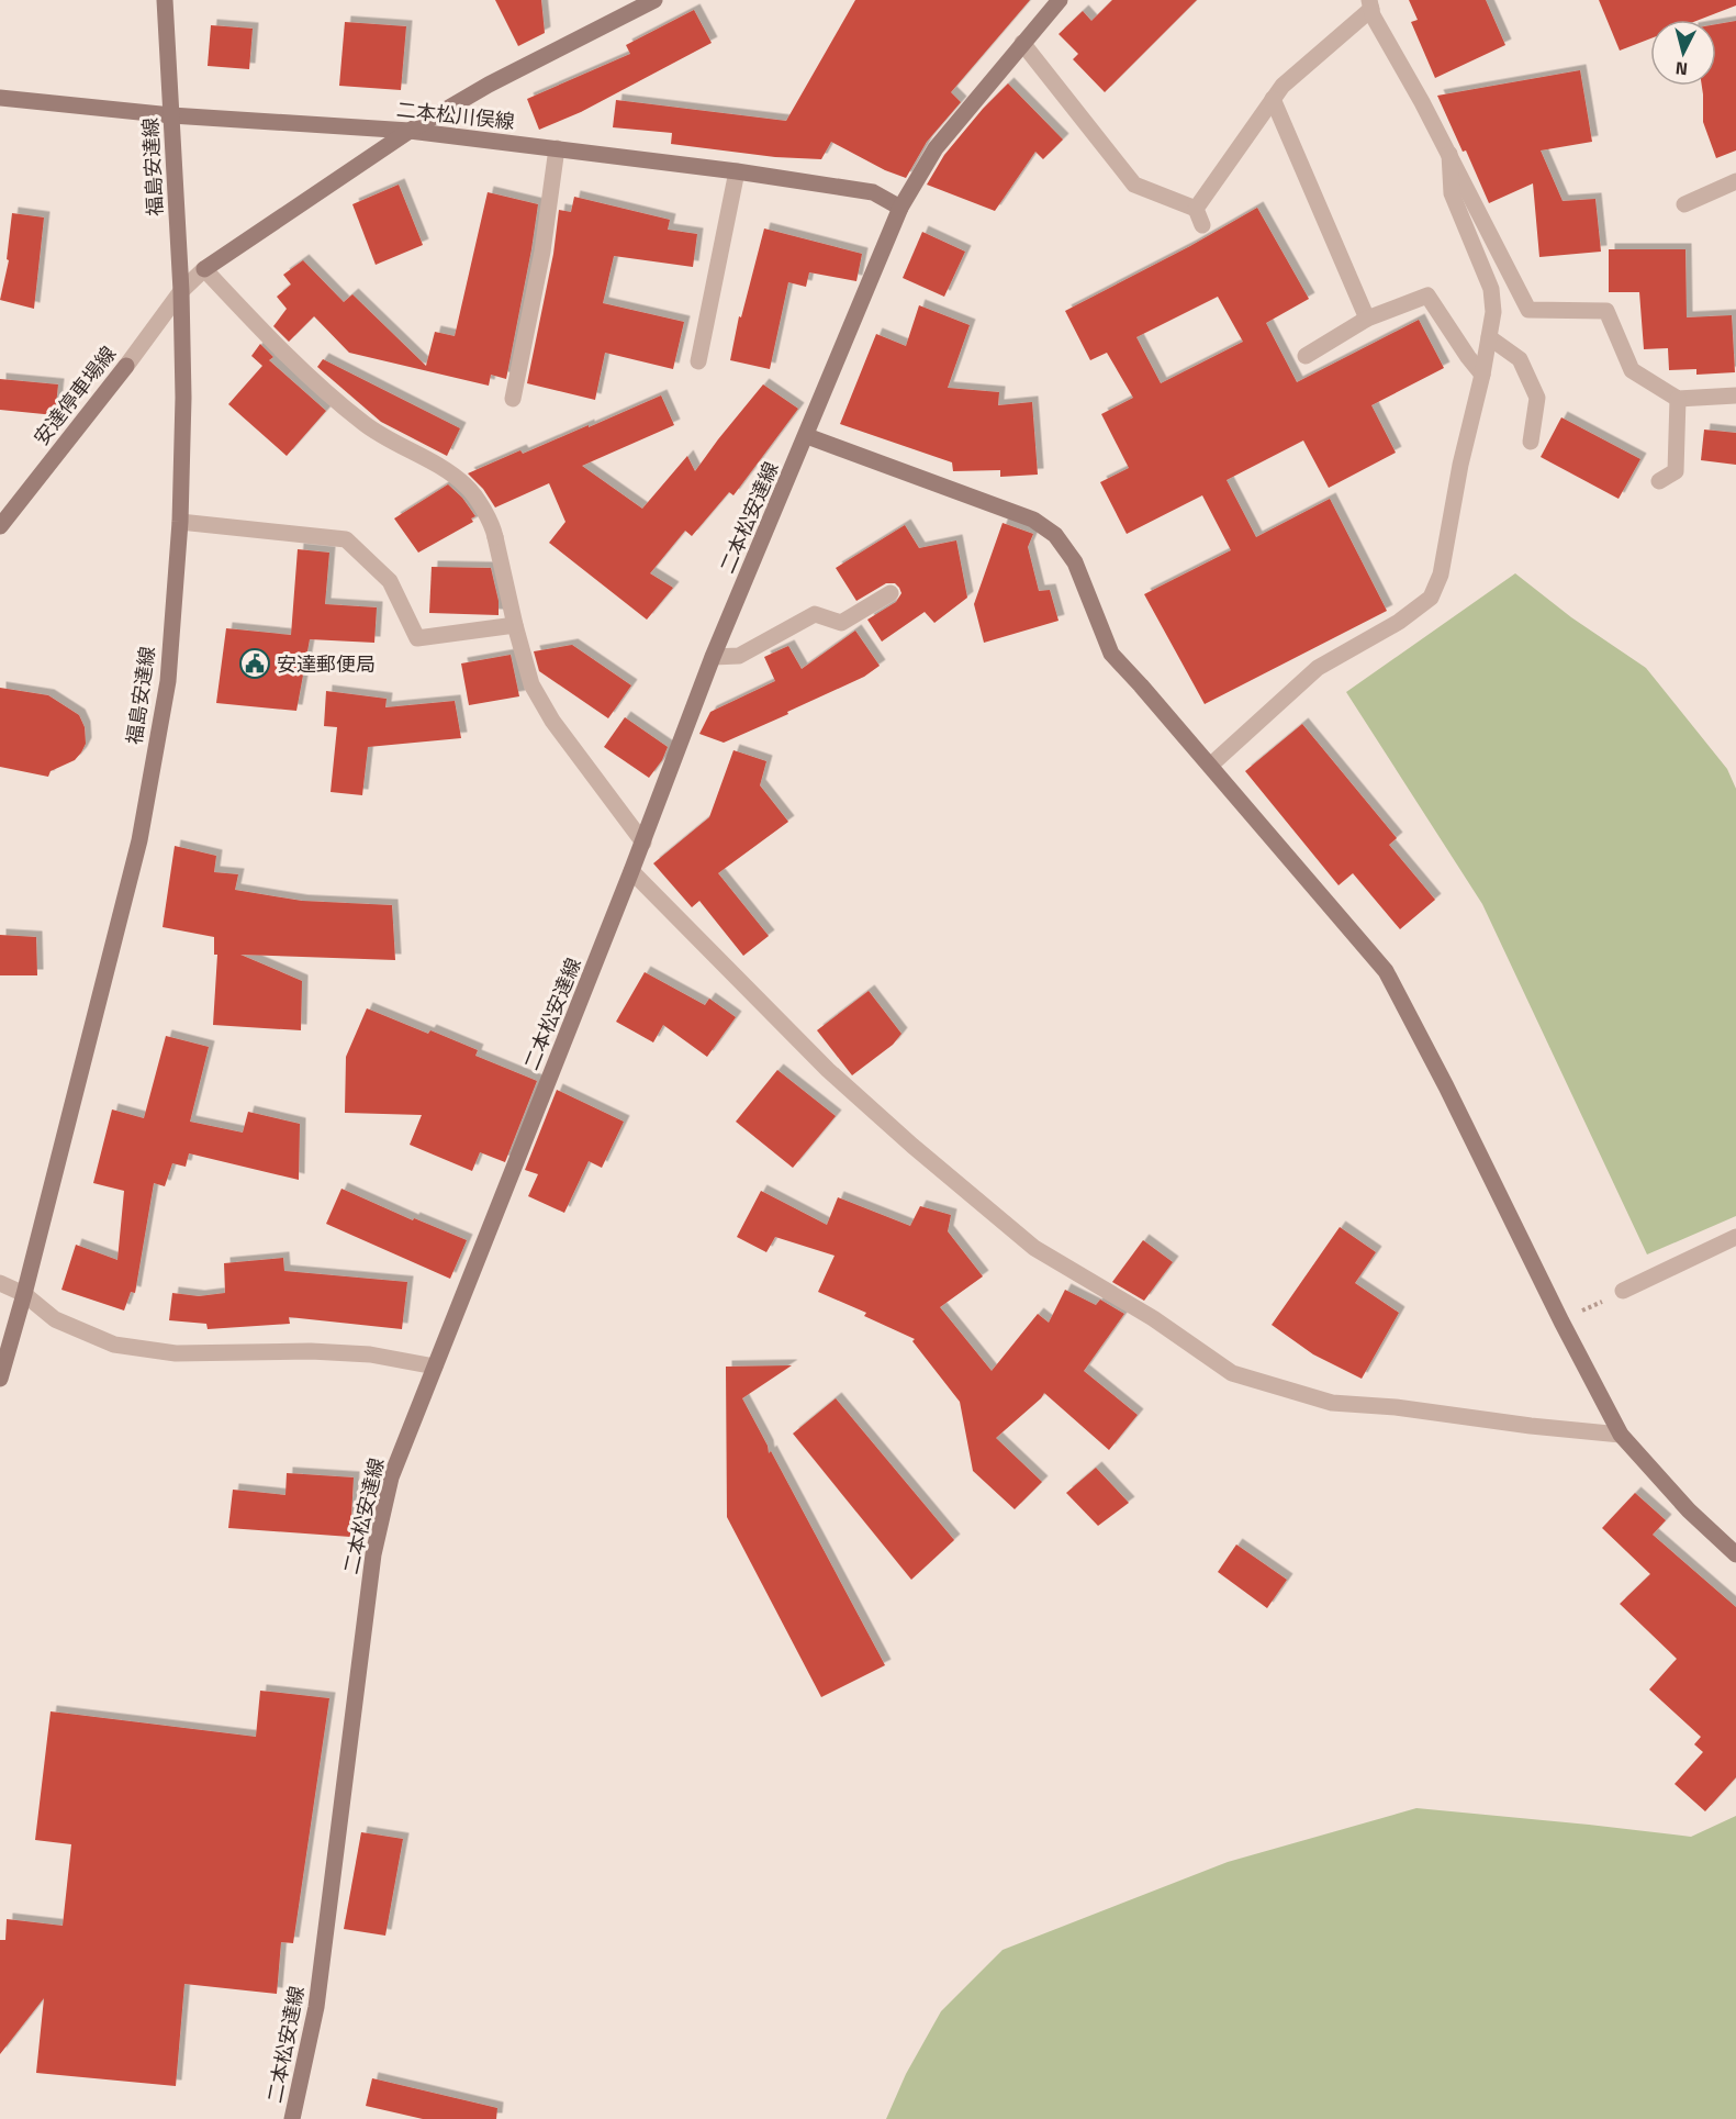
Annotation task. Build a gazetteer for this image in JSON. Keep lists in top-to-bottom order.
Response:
{
  "streets": {
    "main road": [
      "二本松川俣線",
      "福島安達線",
      "安達停車場線",
      "二本松安達線"
    ]
  },
  "crossings": [
    ["二本松川俣線", "福島安達線"],
    ["二本松川俣線", "二本松安達線"],
    ["福島安達線", "安達停車場線"]
  ],
  "places": {
    "public building": ["安達郵便局"]
  },
  "north": "bottom"
}
